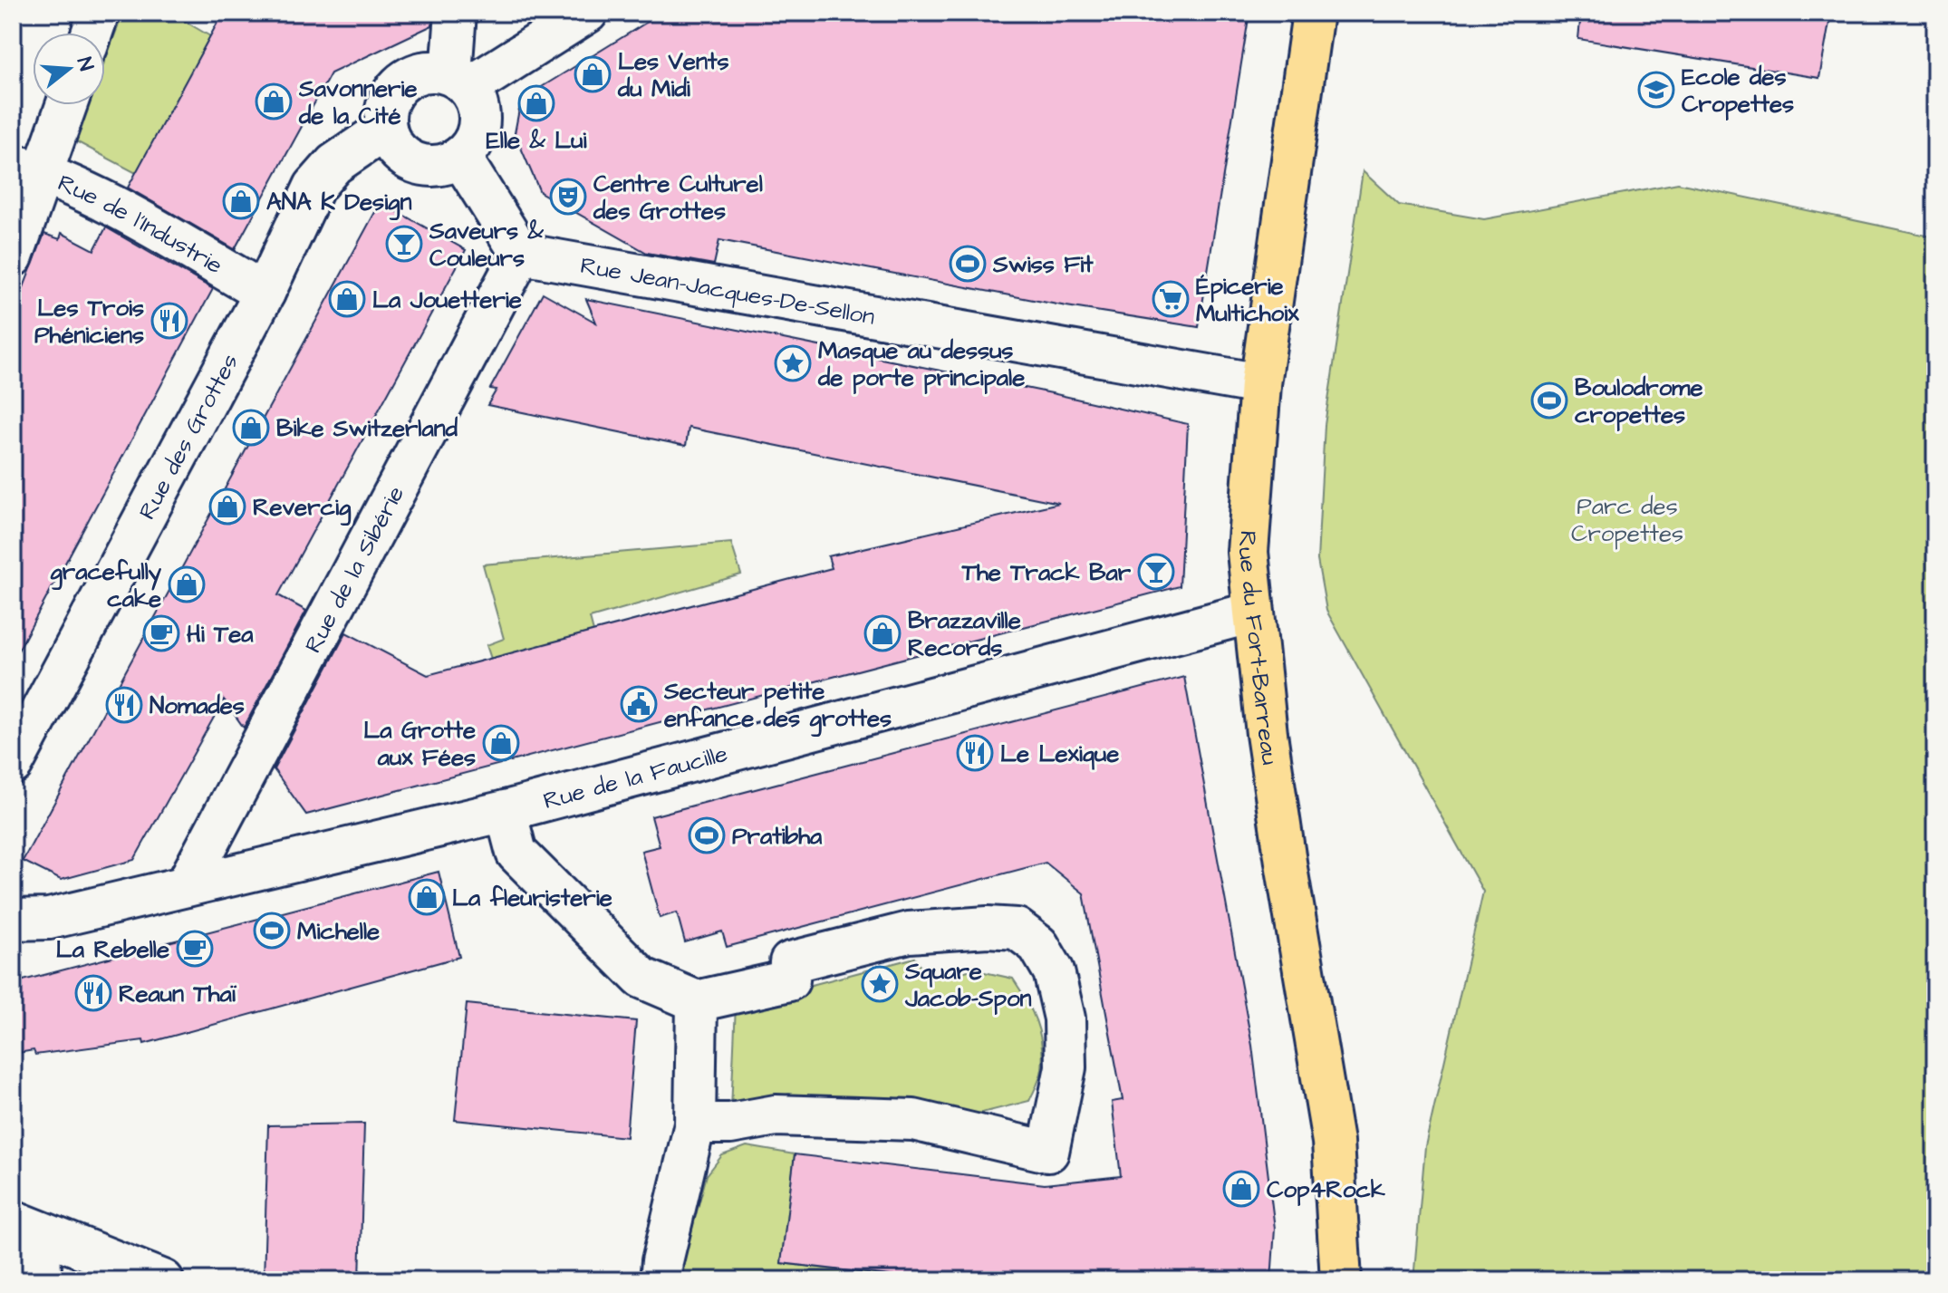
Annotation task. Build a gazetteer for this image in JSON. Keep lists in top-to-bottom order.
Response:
{
  "streets": {
    "main road": ["Rue du Fort-Barreau"],
    "street": [
      "Rue de l'Industrie",
      "Rue Jean-Jacques-De-Sellon",
      "Rue des Grottes",
      "Rue de la Sibérie",
      "Rue de la Faucille"
    ]
  },
  "crossings": [
    ["Rue de l'Industrie", "Rue des Grottes"],
    ["Rue Jean-Jacques-De-Sellon", "Rue de la Sibérie"],
    ["Rue Jean-Jacques-De-Sellon", "Rue du Fort-Barreau"],
    ["Rue de la Sibérie", "Rue de la Faucille"],
    ["Rue du Fort-Barreau", "Rue de la Faucille"]
  ],
  "parks": ["Parc des Cropettes"],
  "places": {
    "shop": [
      "Les Vents du Midi",
      "Savonnerie de la Cité",
      "Elle & Lui",
      "ANA K Design",
      "La Jouetterie",
      "Bike Switzerland",
      "Revercig",
      "gracefully cake",
      "Brazzaville Records",
      "La Grotte aux Fées",
      "La fleuristerie",
      "Cop4Rock"
    ],
    "school or university": ["Ecole des Cropettes"],
    "theatre": ["Centre Culturel des Grottes"],
    "bar": ["Saveurs & Couleurs", "The Track Bar"],
    "sports": [
      "Swiss Fit",
      "Boulodrome cropettes",
      "Pratibha",
      "Michelle"
    ],
    "supermarket": ["Épicerie Multichoix"],
    "restaurant": [
      "Les Trois Phéniciens",
      "Nomades",
      "Le Lexique",
      "Reaun Thaï"
    ],
    "place": ["Masque au dessus de porte principale", "Square Jacob-Spon"],
    "cafe": ["Hi Tea", "La Rebelle"],
    "public building": ["Secteur petite enfance des grottes"]
  },
  "north": "right"
}
